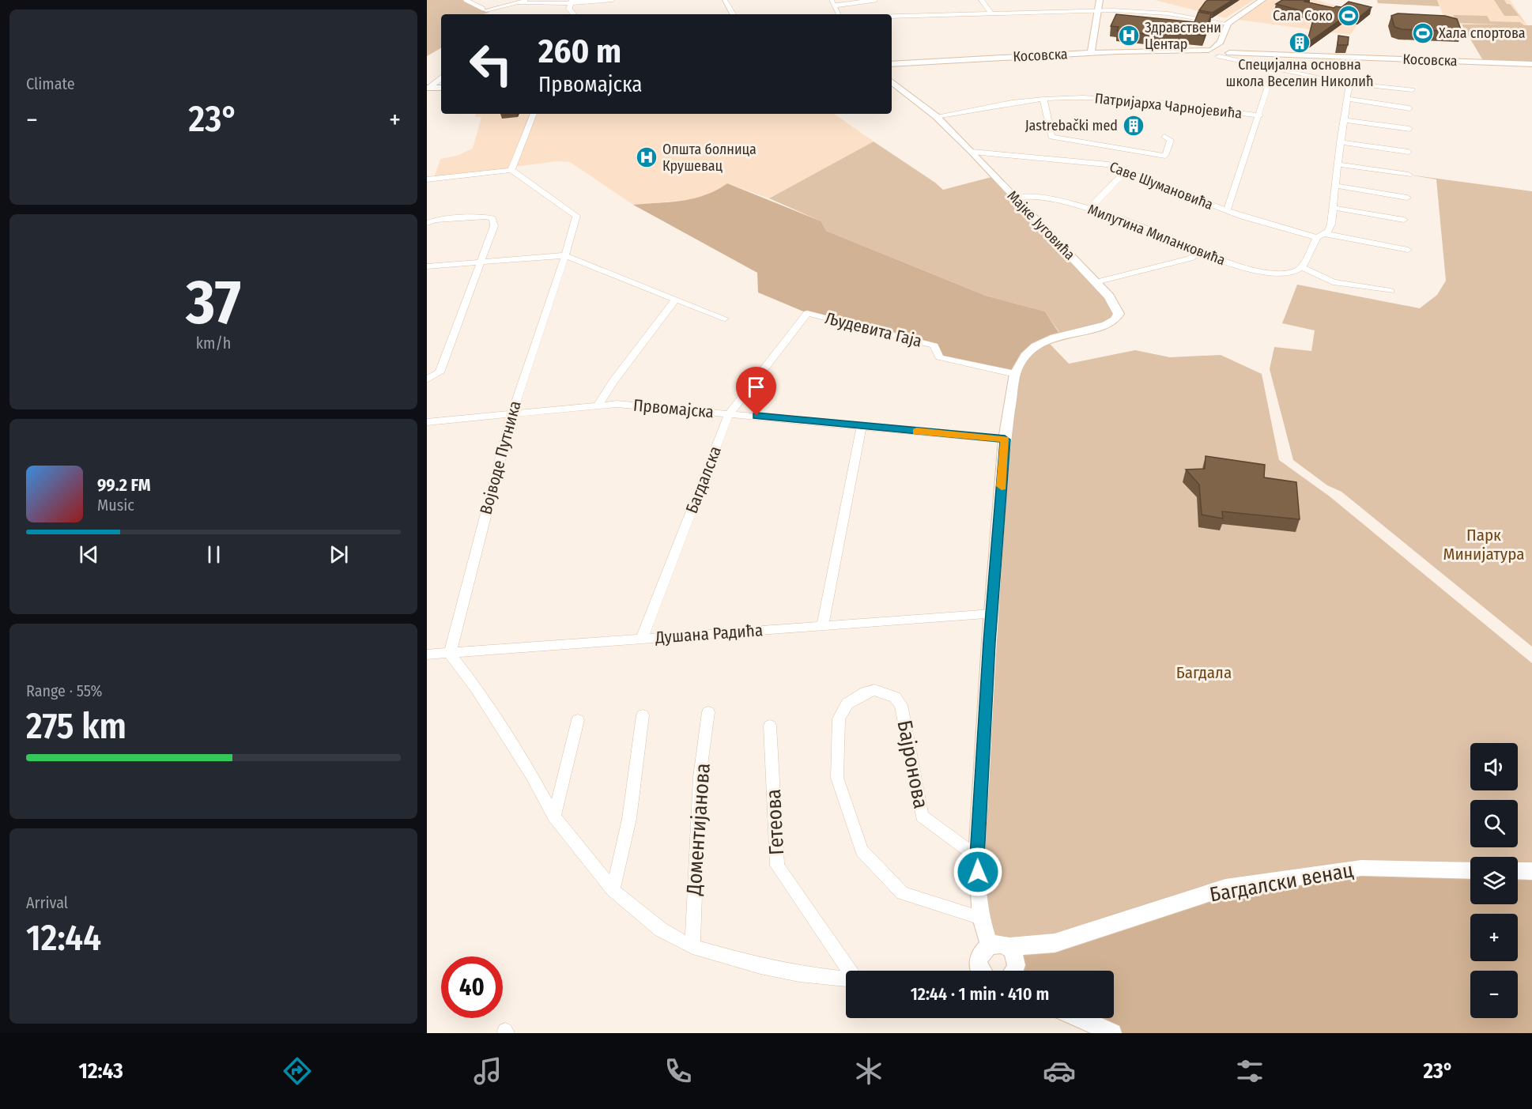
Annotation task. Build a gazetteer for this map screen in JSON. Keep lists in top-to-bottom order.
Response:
{
  "streets": {
    "street": [
      "Косовска",
      "Патријарха Чарнојевића",
      "Саве Шумановића",
      "Мајке Југовића",
      "Милутина Миланковића",
      "Људевита Гаја",
      "Првомајска",
      "Војводе Путника",
      "Багдалска",
      "Душана Радића",
      "Бајронова",
      "Гетеова",
      "Доментијанова",
      "Багдалски венац"
    ]
  },
  "crossings": [
    ["Патријарха Чарнојевића", "Мајке Југовића"],
    ["Саве Шумановића", "Мајке Југовића"],
    ["Мајке Југовића", "Милутина Миланковића"],
    ["Мајке Југовића", "Људевита Гаја"],
    ["Људевита Гаја", "Багдалска"],
    ["Првомајска", "Војводе Путника"],
    ["Првомајска", "Багдалска"],
    ["Војводе Путника", "Душана Радића"],
    ["Багдалска", "Душана Радића"]
  ],
  "parks": ["Парк Минијатура", "Багдала"],
  "places": {
    "sports": ["Сала Соко", "Хала спортова"],
    "hospital": ["Здравствени Центар", "Општа болница Крушевац"],
    "building": ["Специјална основна школа Веселин Николић", "Jastrebački med"]
  },
  "page": {
    "tile": [
      "Climate",
      ["37", "km/h"],
      ["Range · 55%", "275 km"],
      ["Arrival", "12:44"]
    ],
    "turn": ["260 m", "Првомајска"],
    "heat": ["−", "23°", "+"],
    "song": ["99.2 FM", "Music"],
    "map_buttons": ["+", "−"],
    "limit": "40",
    "trip": "12:44 · 1 min · 410 m",
    "tabs": ["12:43", "23°"]
  }
}
